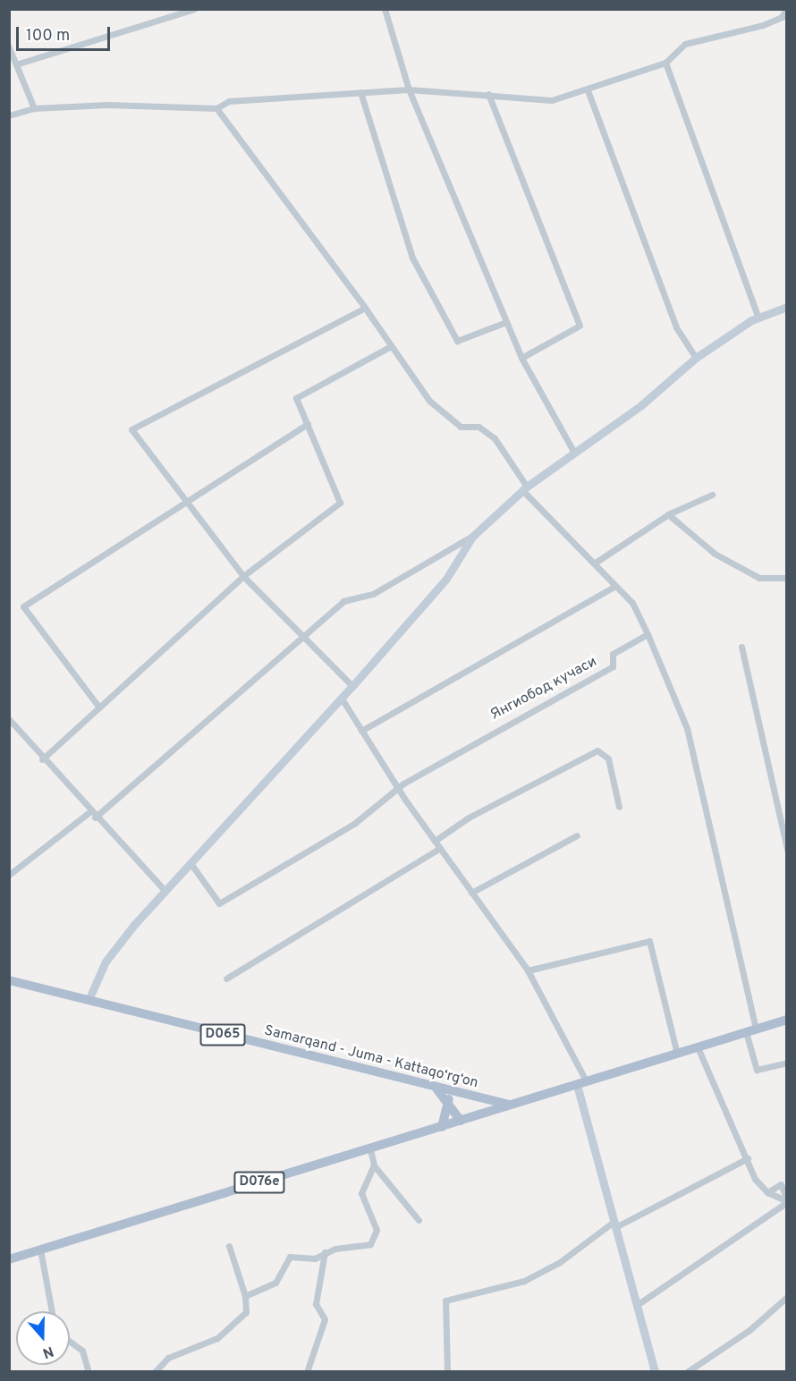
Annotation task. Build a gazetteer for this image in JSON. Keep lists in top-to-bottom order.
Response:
{
  "streets": {
    "main road": ["D065", "Samarqand - Juma - Kattaqo‘rg‘on", "D076e"],
    "street": ["Янгиобод кучаси"]
  },
  "crossings": [
    ["D065", "Samarqand - Juma - Kattaqo‘rg‘on"],
    ["D065", "D076e"],
    ["Samarqand - Juma - Kattaqo‘rg‘on", "D076e"]
  ],
  "scale_bar": "100 m",
  "north": "bottom"
}
